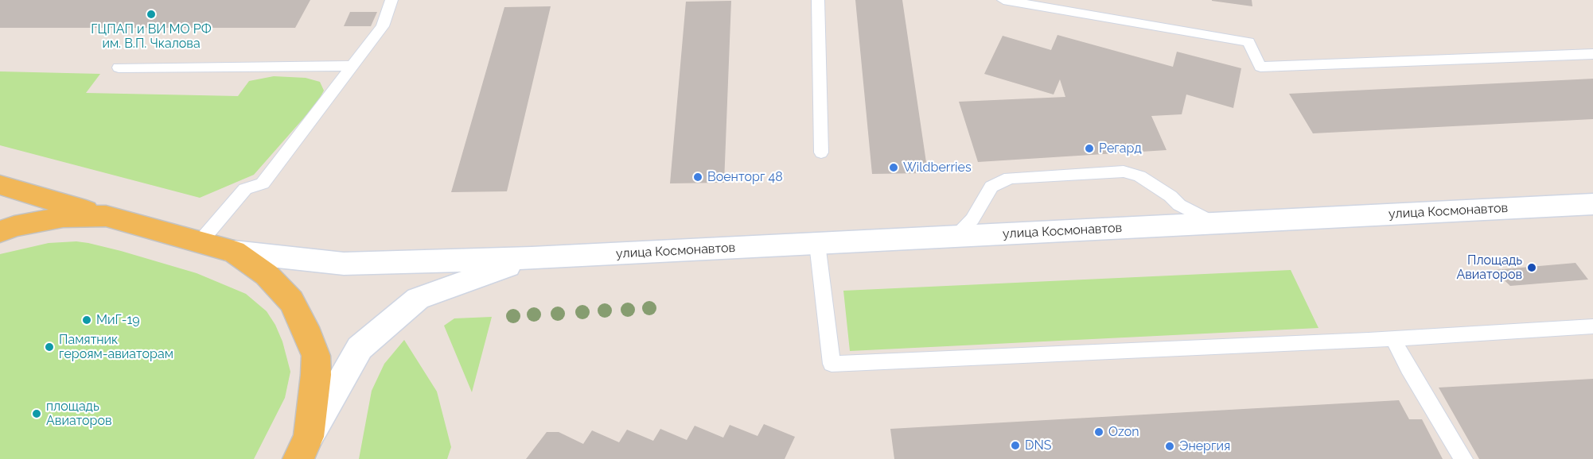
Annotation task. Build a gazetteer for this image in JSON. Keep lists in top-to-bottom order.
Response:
{
  "streets": {
    "main road": ["улица Космонавтов"]
  },
  "places": [
    "ГЦПАП и ВИ МО РФ им. В.П. Чкалова",
    "Регард",
    "Wildberries",
    "Военторг 48",
    "Площадь Авиаторов",
    "МиГ-19",
    "Памятник героям-авиаторам",
    "площадь Авиаторов",
    "Ozon",
    "DNS",
    "Энергия"
  ]
}
